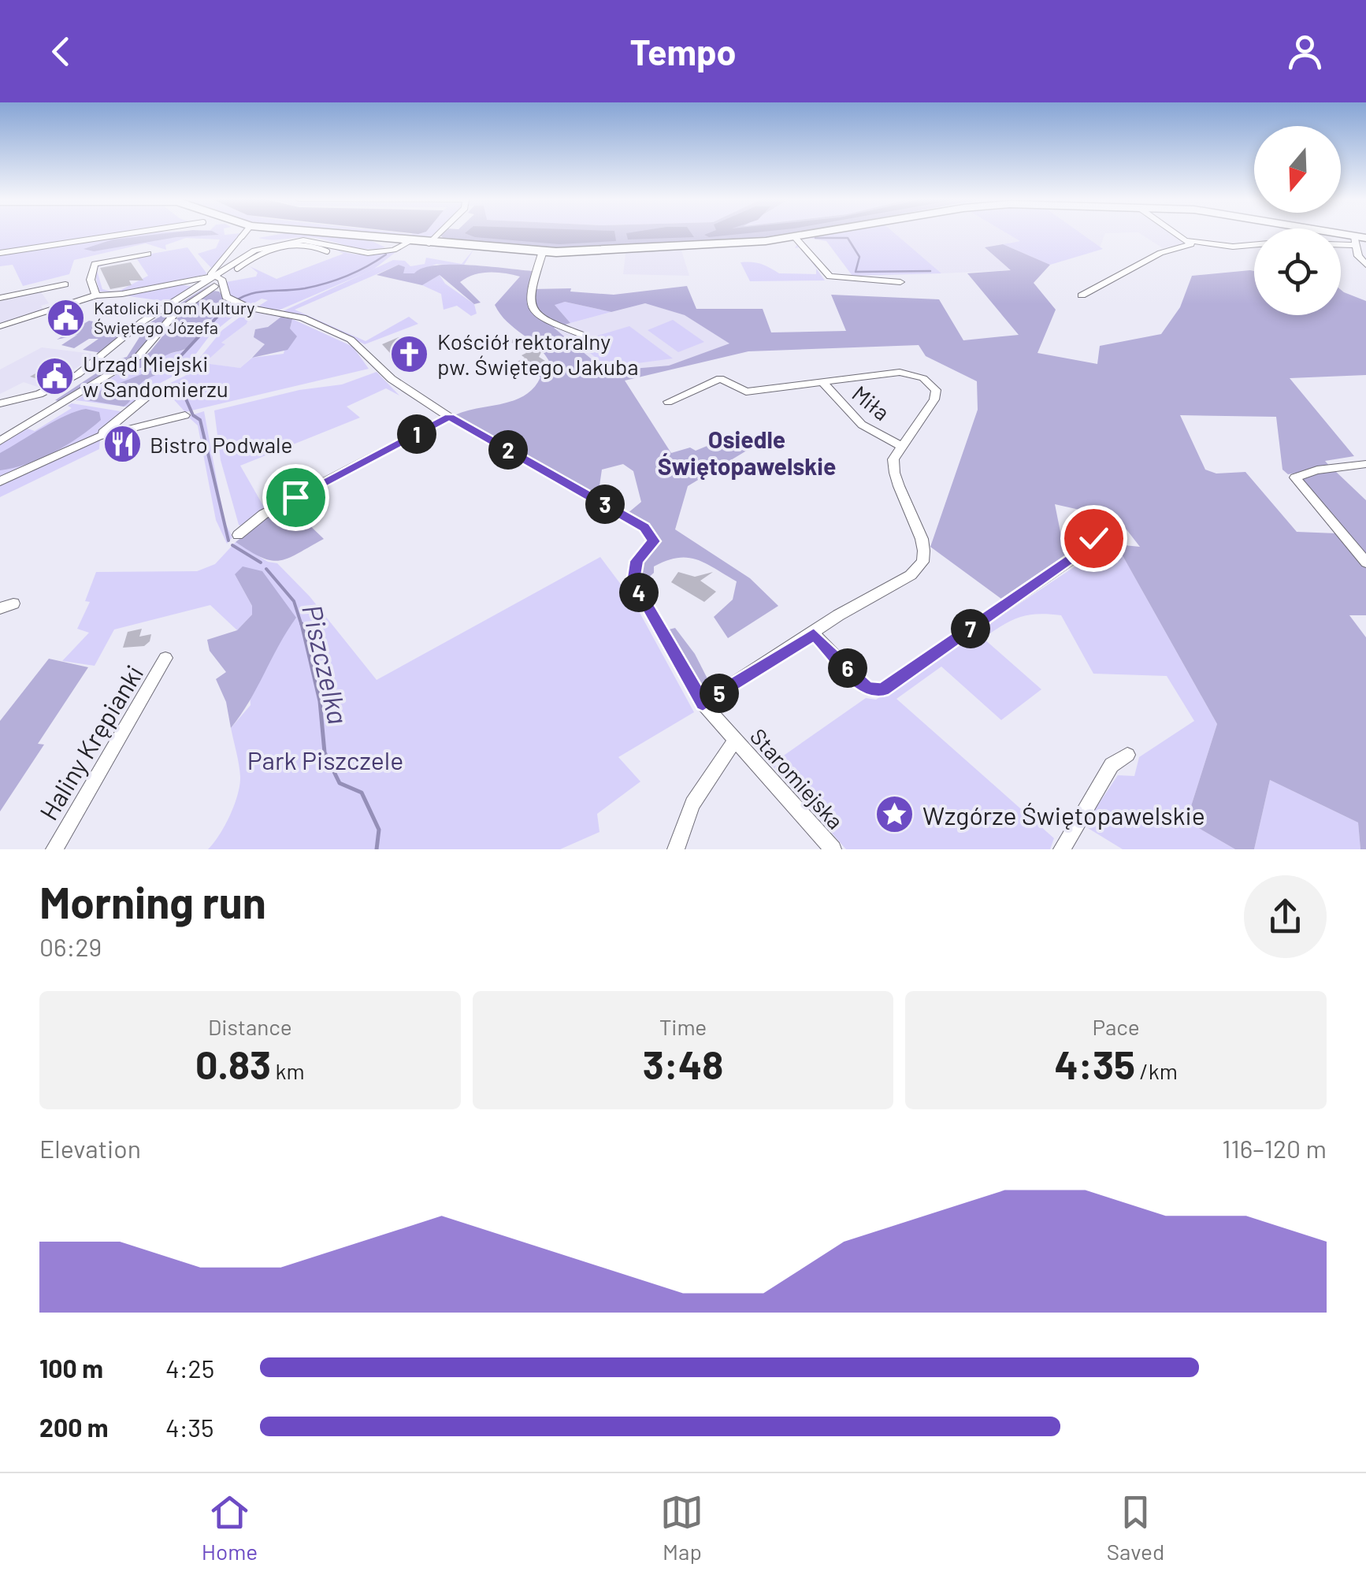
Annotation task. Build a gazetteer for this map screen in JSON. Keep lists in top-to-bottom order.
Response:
{
  "streets": {
    "street": ["Miła", "Haliny Krępianki", "Staromiejska"]
  },
  "districts": ["Osiedle Świętopawelskie"],
  "water": ["Piszczelka"],
  "parks": ["Park Piszczele"],
  "places": {
    "public building": ["Katolicki Dom Kultury Świętego Józefa", "Urząd Miejski w Sandomierzu"],
    "church": ["Kościół rektoralny pw. Świętego Jakuba"],
    "restaurant": ["Bistro Podwale"],
    "place": ["Wzgórze Świętopawelskie"]
  },
  "north": "bottom",
  "page": {
    "header": "Tempo",
    "pins": [
      "1",
      "2",
      "3",
      "4",
      "7",
      "6",
      "5"
    ],
    "heading": ["Morning run", "06:29"],
    "stats": [
      ["Distance", "0.83 km"],
      ["Time", "3:48"],
      ["Pace", "4:35 /km"]
    ],
    "chart": ["Elevation", "116–120 m"],
    "list": [
      {
        "name": "100 m",
        "note": "4:25"
      },
      {
        "name": "200 m",
        "note": "4:35"
      }
    ],
    "tabs": ["Home", "Map", "Saved"]
  }
}
